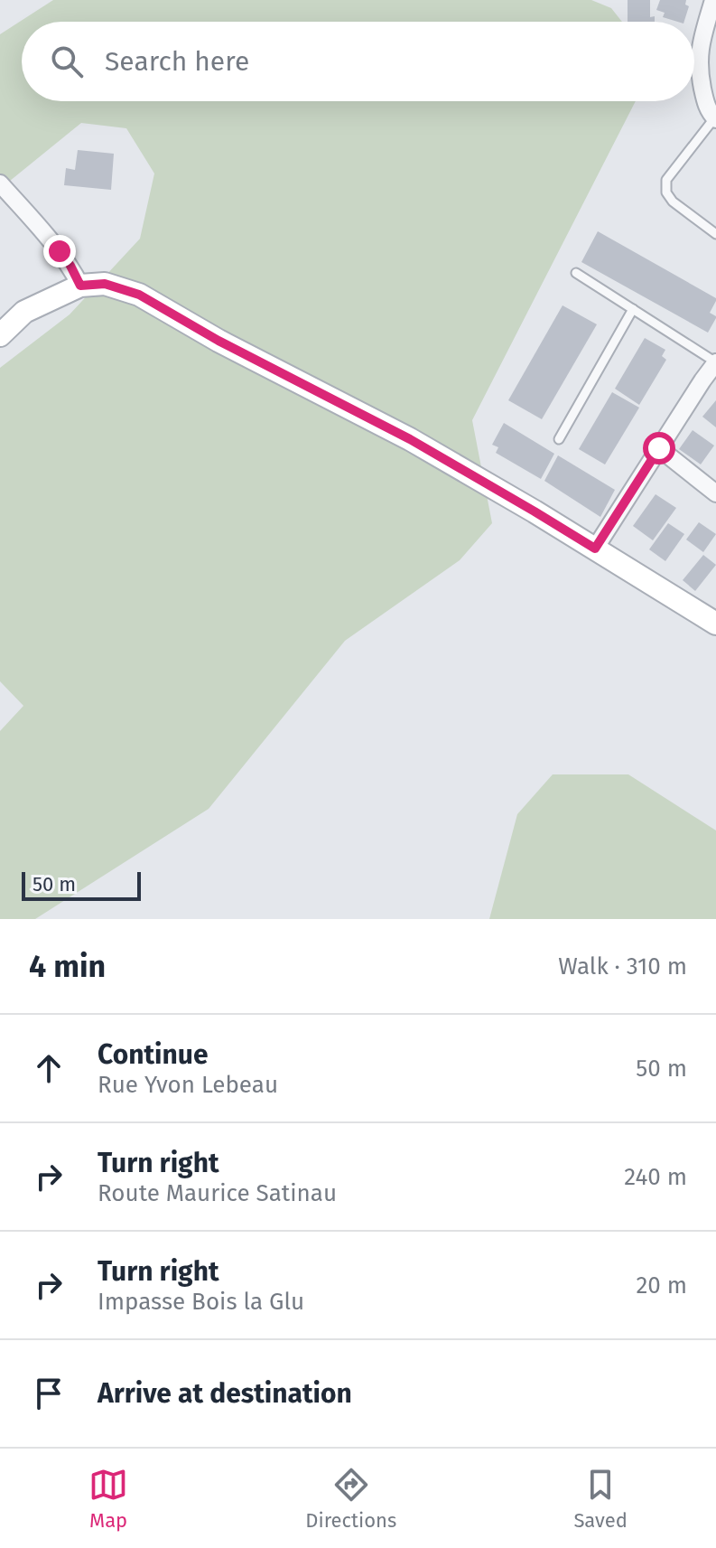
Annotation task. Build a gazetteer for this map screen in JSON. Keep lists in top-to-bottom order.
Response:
{
  "scale_bar": "50 m",
  "page": {
    "search": "Search here",
    "scale": "50 m",
    "heading": ["4 min", "Walk · 310 m"],
    "list": [
      ["Continue", "Rue Yvon Lebeau", "50 m"],
      ["Turn right", "Route Maurice Satinau", "240 m"],
      ["Turn right", "Impasse Bois la Glu", "20 m"],
      "Arrive at destination"
    ],
    "nav": ["Map", "Directions", "Saved"]
  }
}
